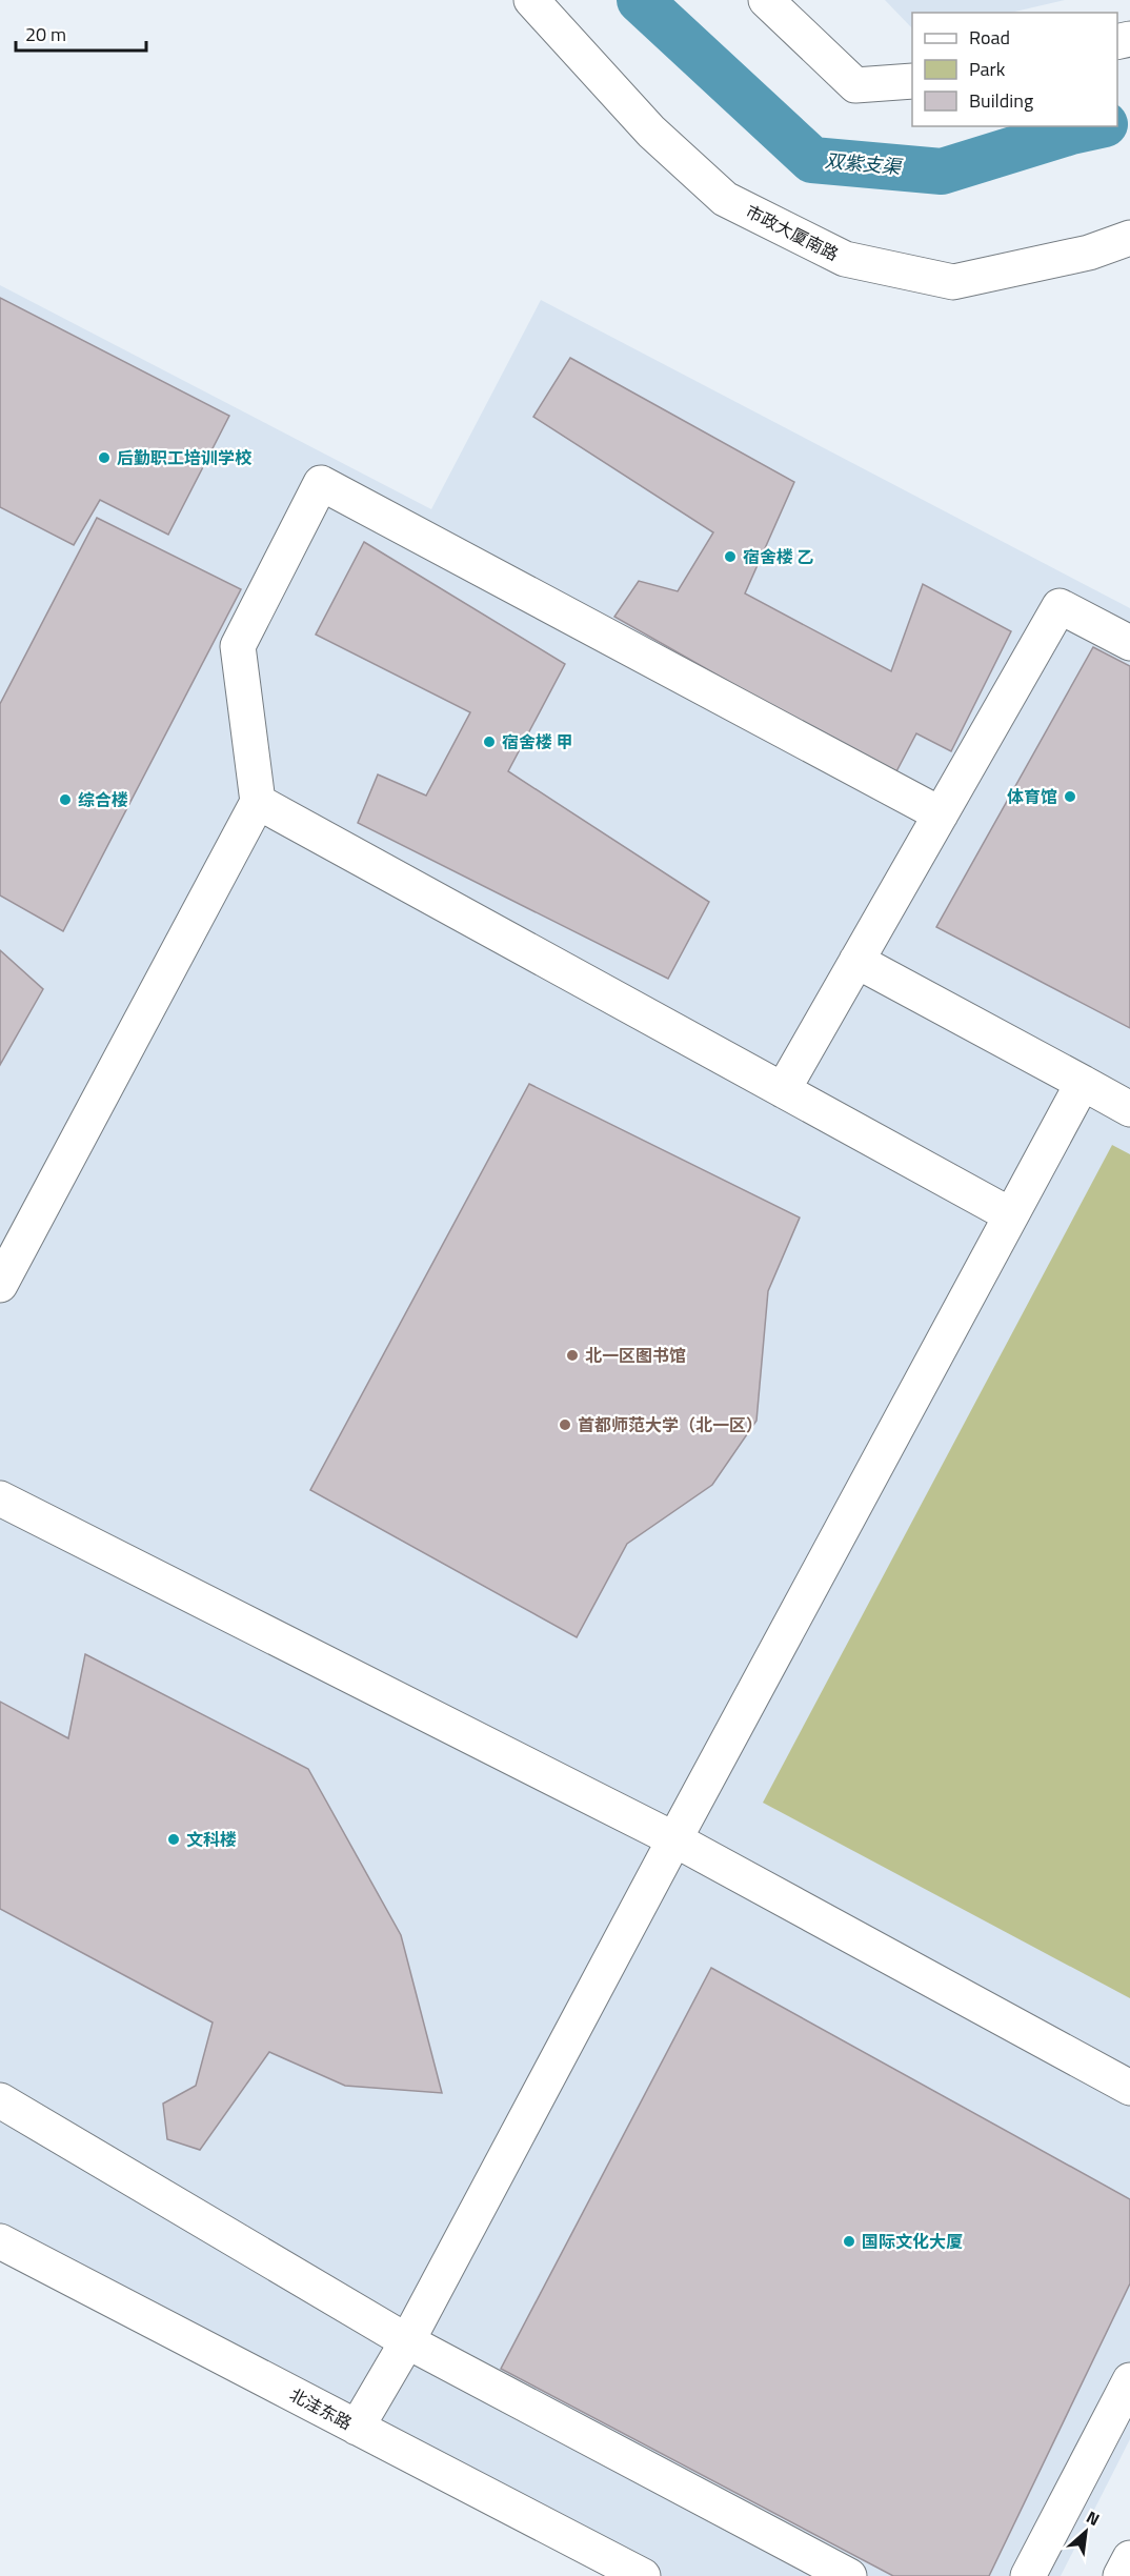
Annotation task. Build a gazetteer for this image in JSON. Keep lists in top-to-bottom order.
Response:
{
  "streets": {
    "street": ["市政大厦南路", "北洼东路"]
  },
  "water": ["双紫支渠"],
  "places": [
    "后勤职工培训学校",
    "宿舍楼 乙",
    "宿舍楼 甲",
    "体育馆",
    "综合楼",
    "北一区图书馆",
    "首都师范大学（北一区）",
    "文科楼",
    "国际文化大厦"
  ],
  "legend": ["Road", "Park", "Building"],
  "scale_bar": "20 m",
  "north": "top right"
}
